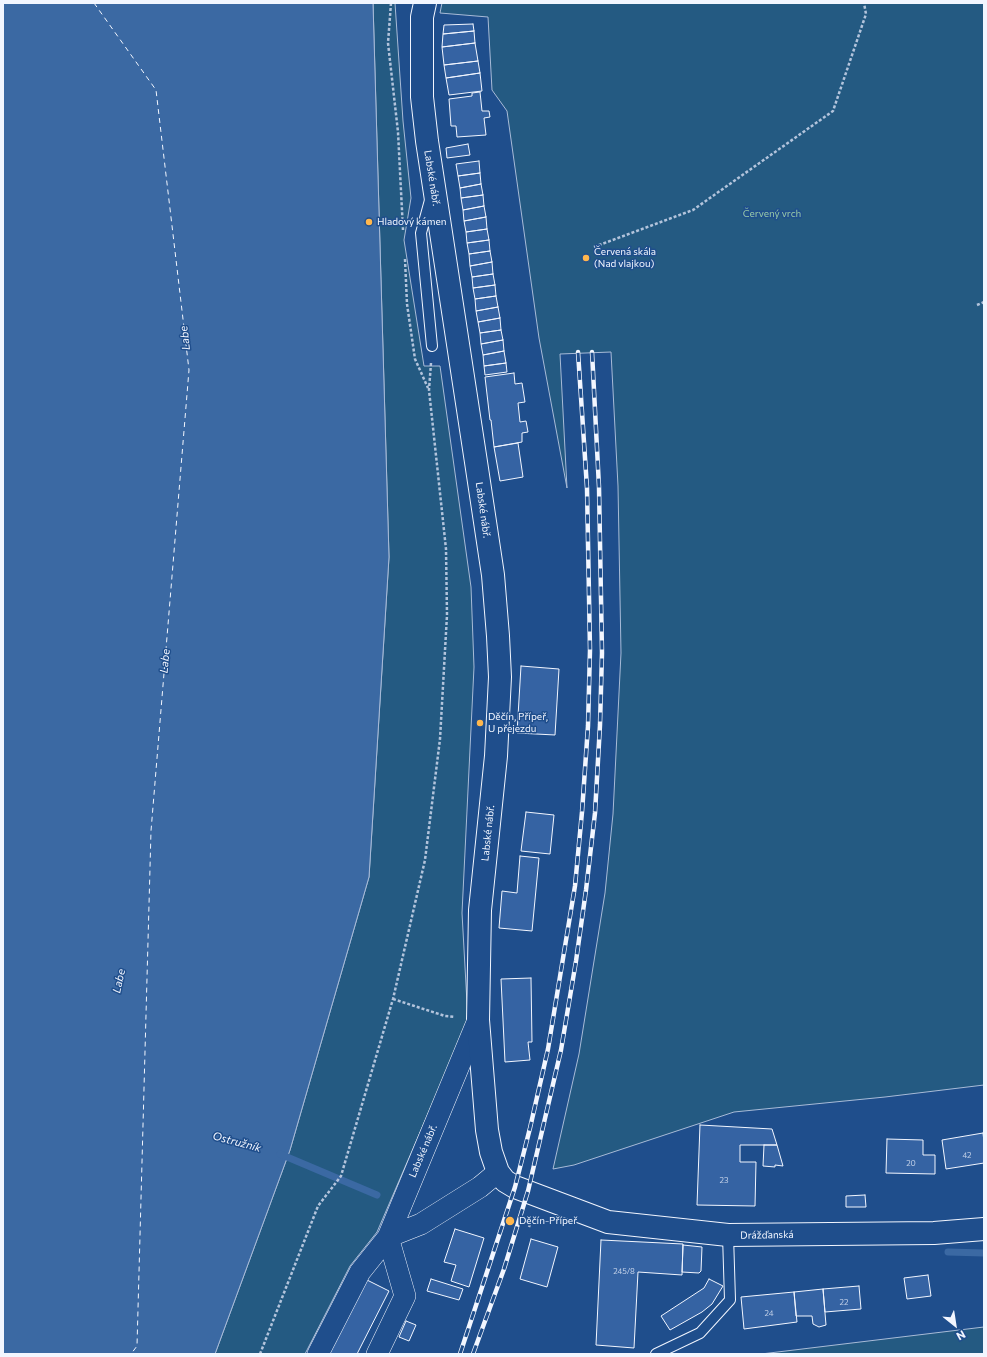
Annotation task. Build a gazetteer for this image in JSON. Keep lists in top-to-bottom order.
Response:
{
  "streets": {
    "street": ["Labské nábř.", "Drážďanská"]
  },
  "crossings": [
    ["Labské nábř.", "Drážďanská"]
  ],
  "water": ["Labe", "Ostružník"],
  "parks": ["Červený vrch"],
  "places": [
    "Hladový kámen",
    "Červená skála (Nad vlajkou)",
    "Děčín, Přípeř, U přejezdu",
    "Děčín-Přípeř"
  ],
  "house_numbers": [
    "42",
    "20",
    "23",
    "245/8",
    "22",
    "24"
  ],
  "north": "bottom right"
}
